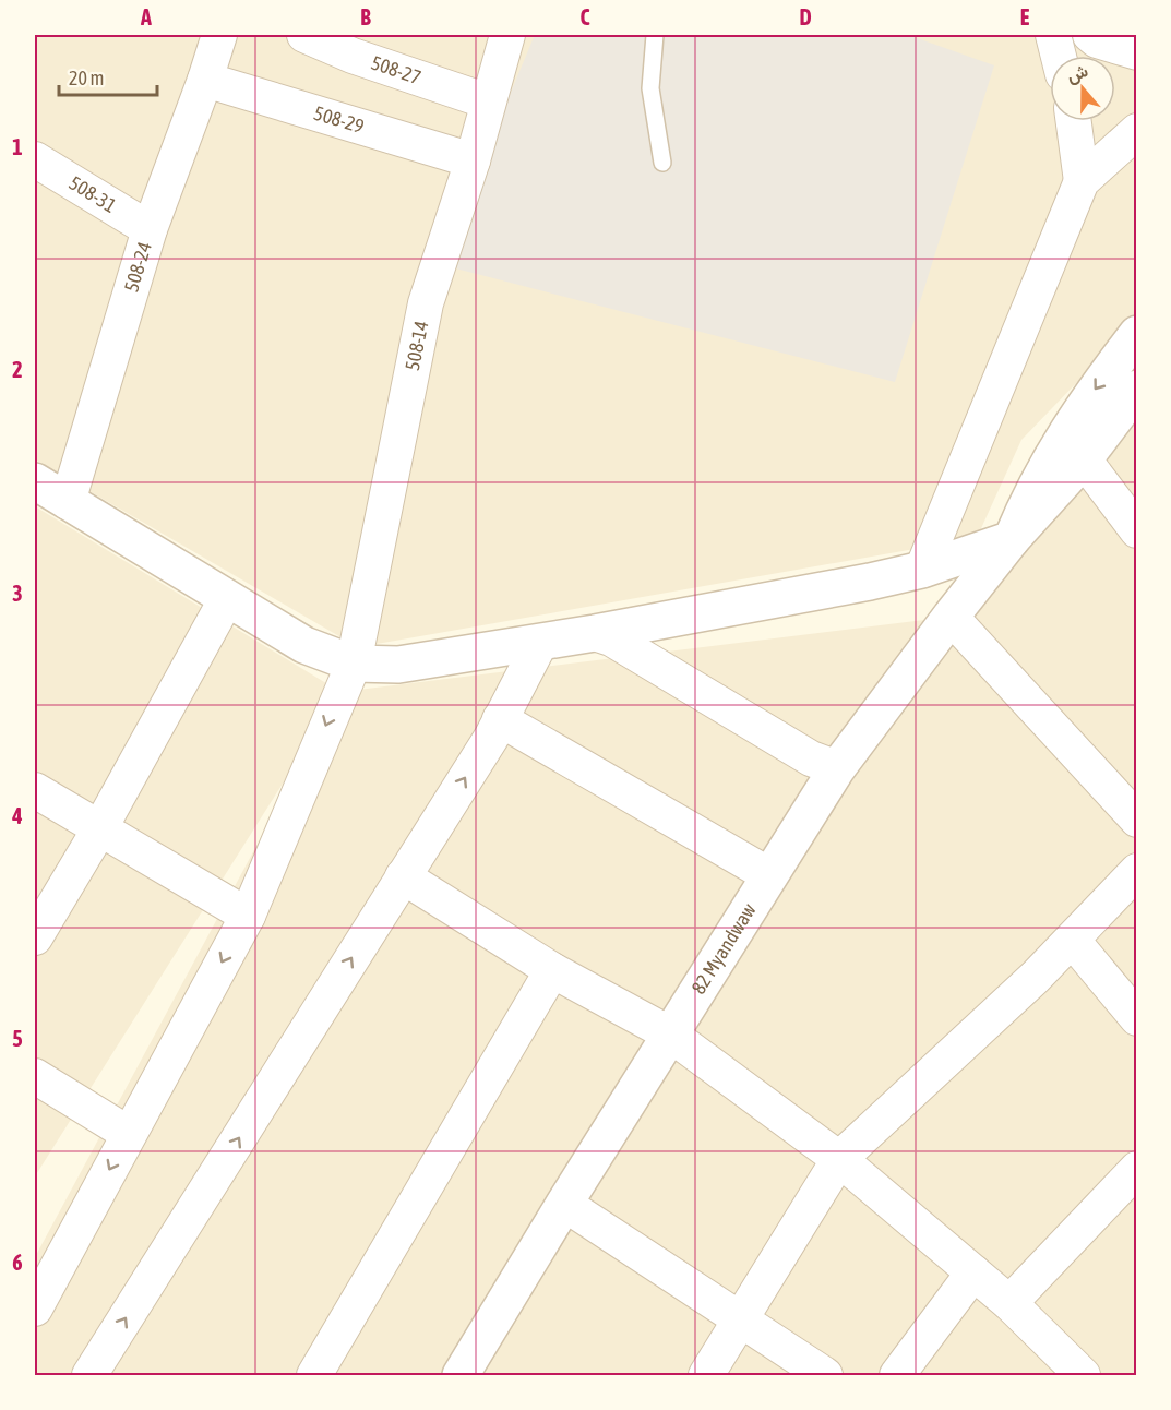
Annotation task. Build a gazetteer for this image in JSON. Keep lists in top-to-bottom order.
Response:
{
  "streets": {
    "street": [
      "508-27",
      "508-29",
      "508-31",
      "508-24",
      "508-14",
      "82 Myandwaw"
    ]
  },
  "crossings": [
    ["508-27", "508-14"],
    ["508-29", "508-24"],
    ["508-29", "508-14"],
    ["508-31", "508-24"]
  ],
  "scale_bar": "20 m",
  "north": "top",
  "grid": {
    "columns": [
      "A",
      "B",
      "C",
      "D",
      "E"
    ],
    "rows": [
      "1",
      "2",
      "3",
      "4",
      "5",
      "6"
    ]
  }
}
